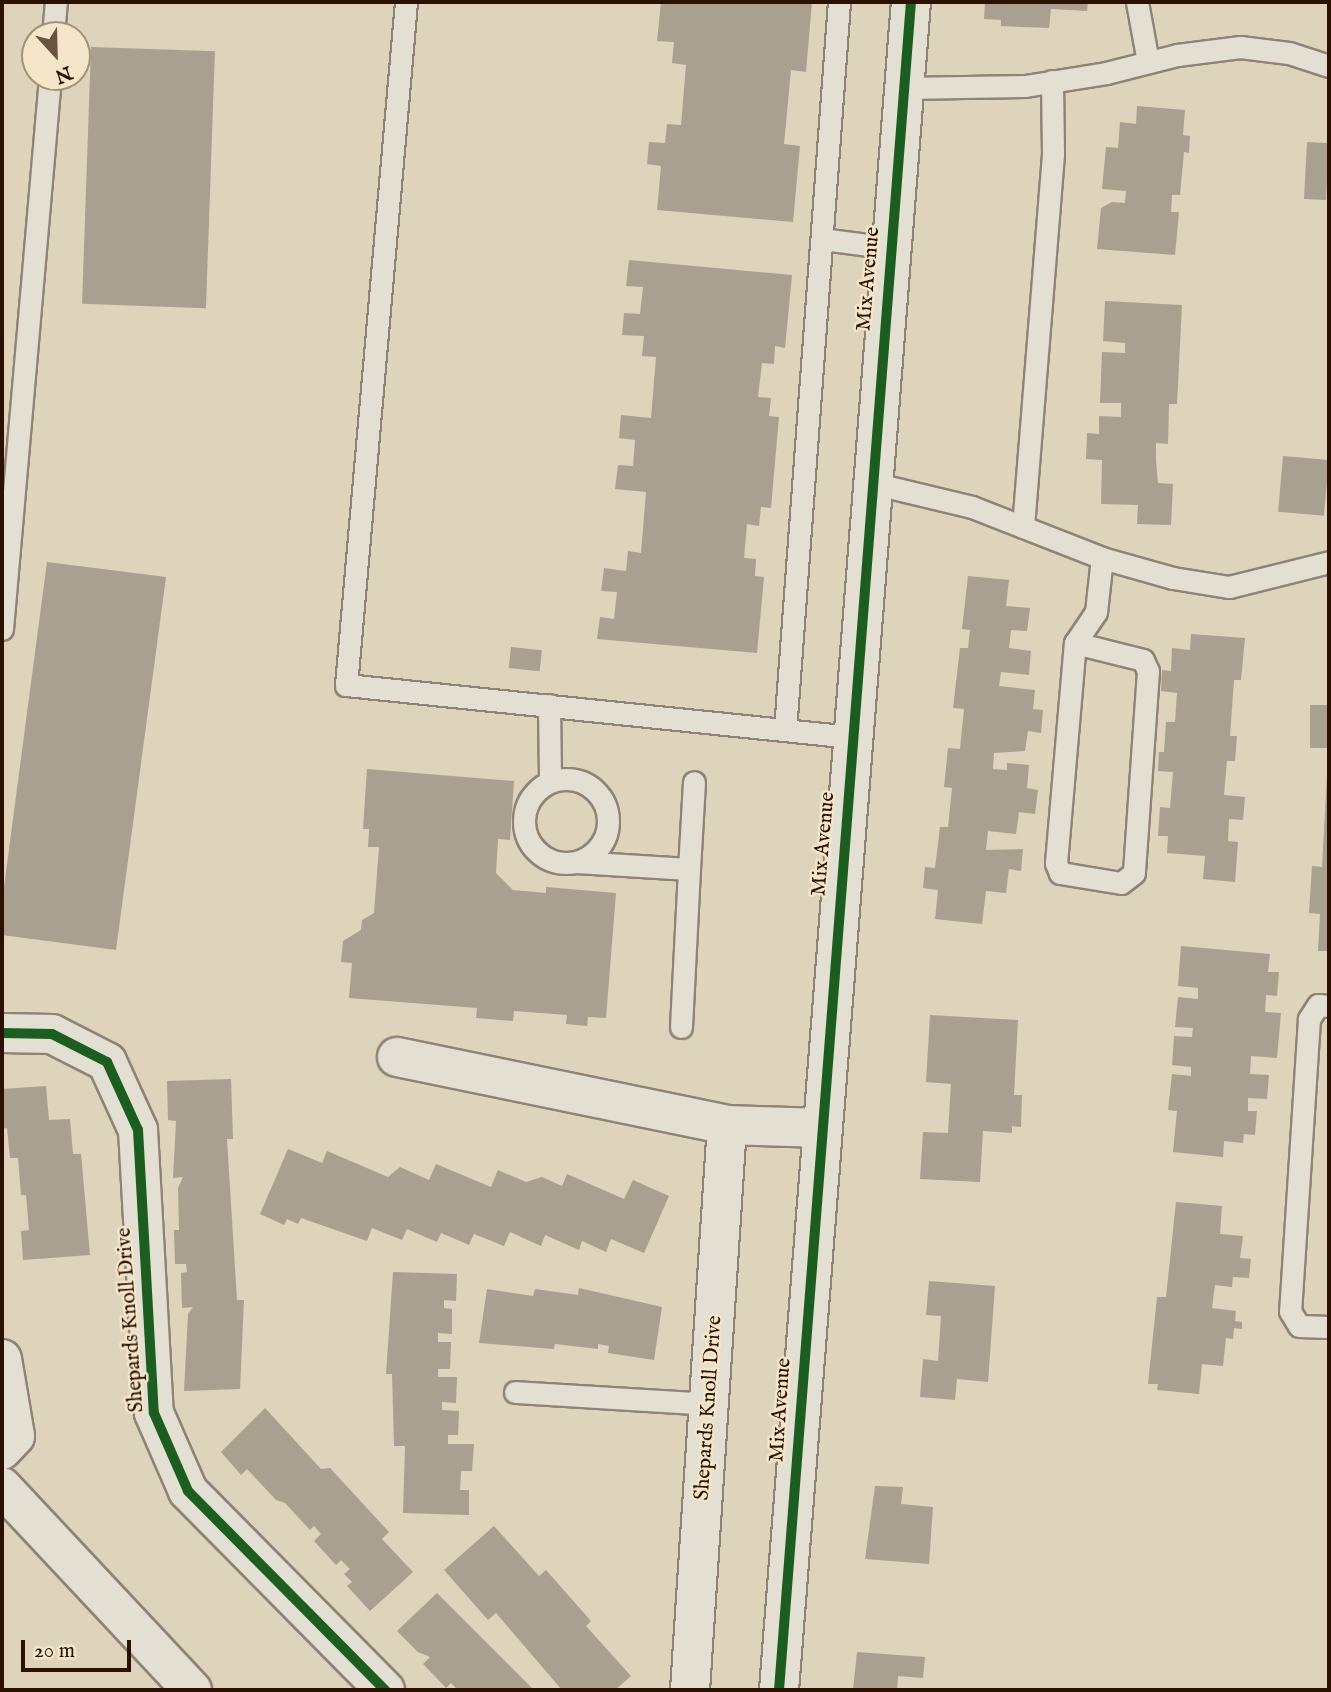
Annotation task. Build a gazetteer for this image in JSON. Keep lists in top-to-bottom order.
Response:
{
  "streets": {
    "street": ["Mix Avenue", "Shepards Knoll Drive"]
  },
  "scale_bar": "20 m",
  "north": "bottom"
}
